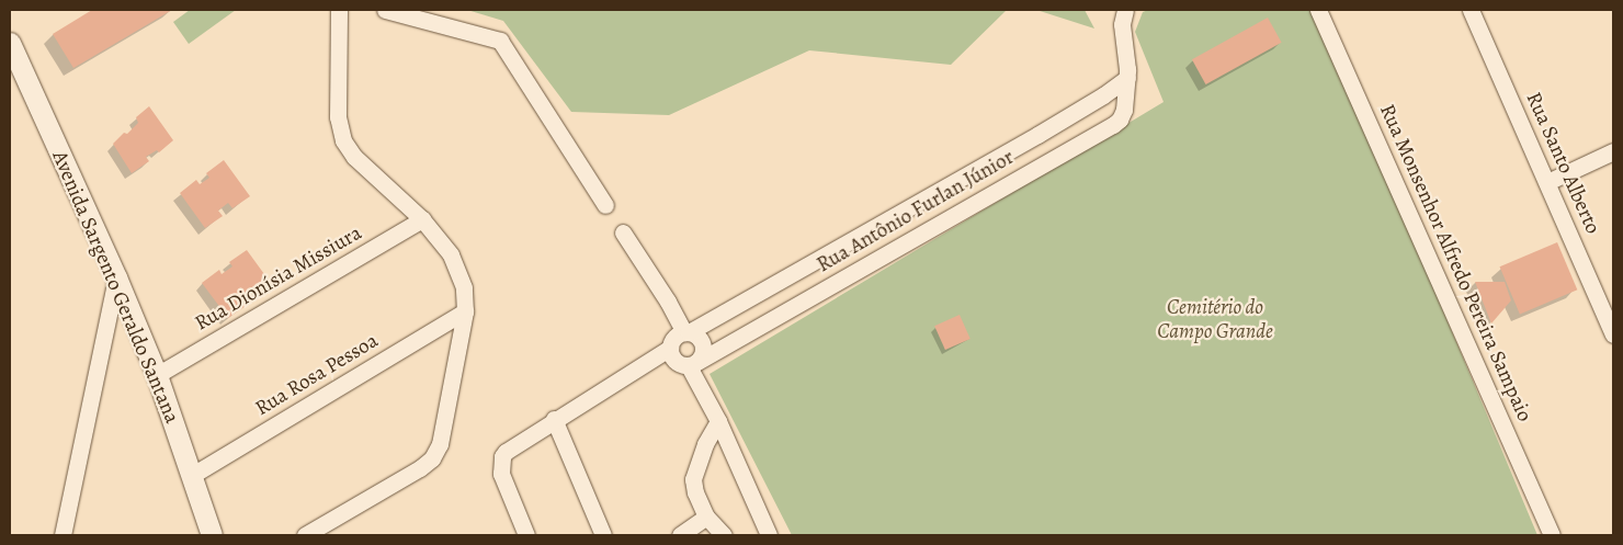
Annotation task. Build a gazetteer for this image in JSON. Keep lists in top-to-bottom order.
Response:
{
  "streets": {
    "street": [
      "Rua Santo Alberto",
      "Rua Antônio Furlan Júnior",
      "Rua Monsenhor Alfredo Pereira Sampaio",
      "Rua Dionísia Missiura",
      "Avenida Sargento Geraldo Santana",
      "Rua Rosa Pessoa"
    ]
  },
  "crossings": [
    ["Rua Dionísia Missiura", "Avenida Sargento Geraldo Santana"],
    ["Avenida Sargento Geraldo Santana", "Rua Rosa Pessoa"]
  ],
  "parks": ["Cemitério do Campo Grande"]
}
